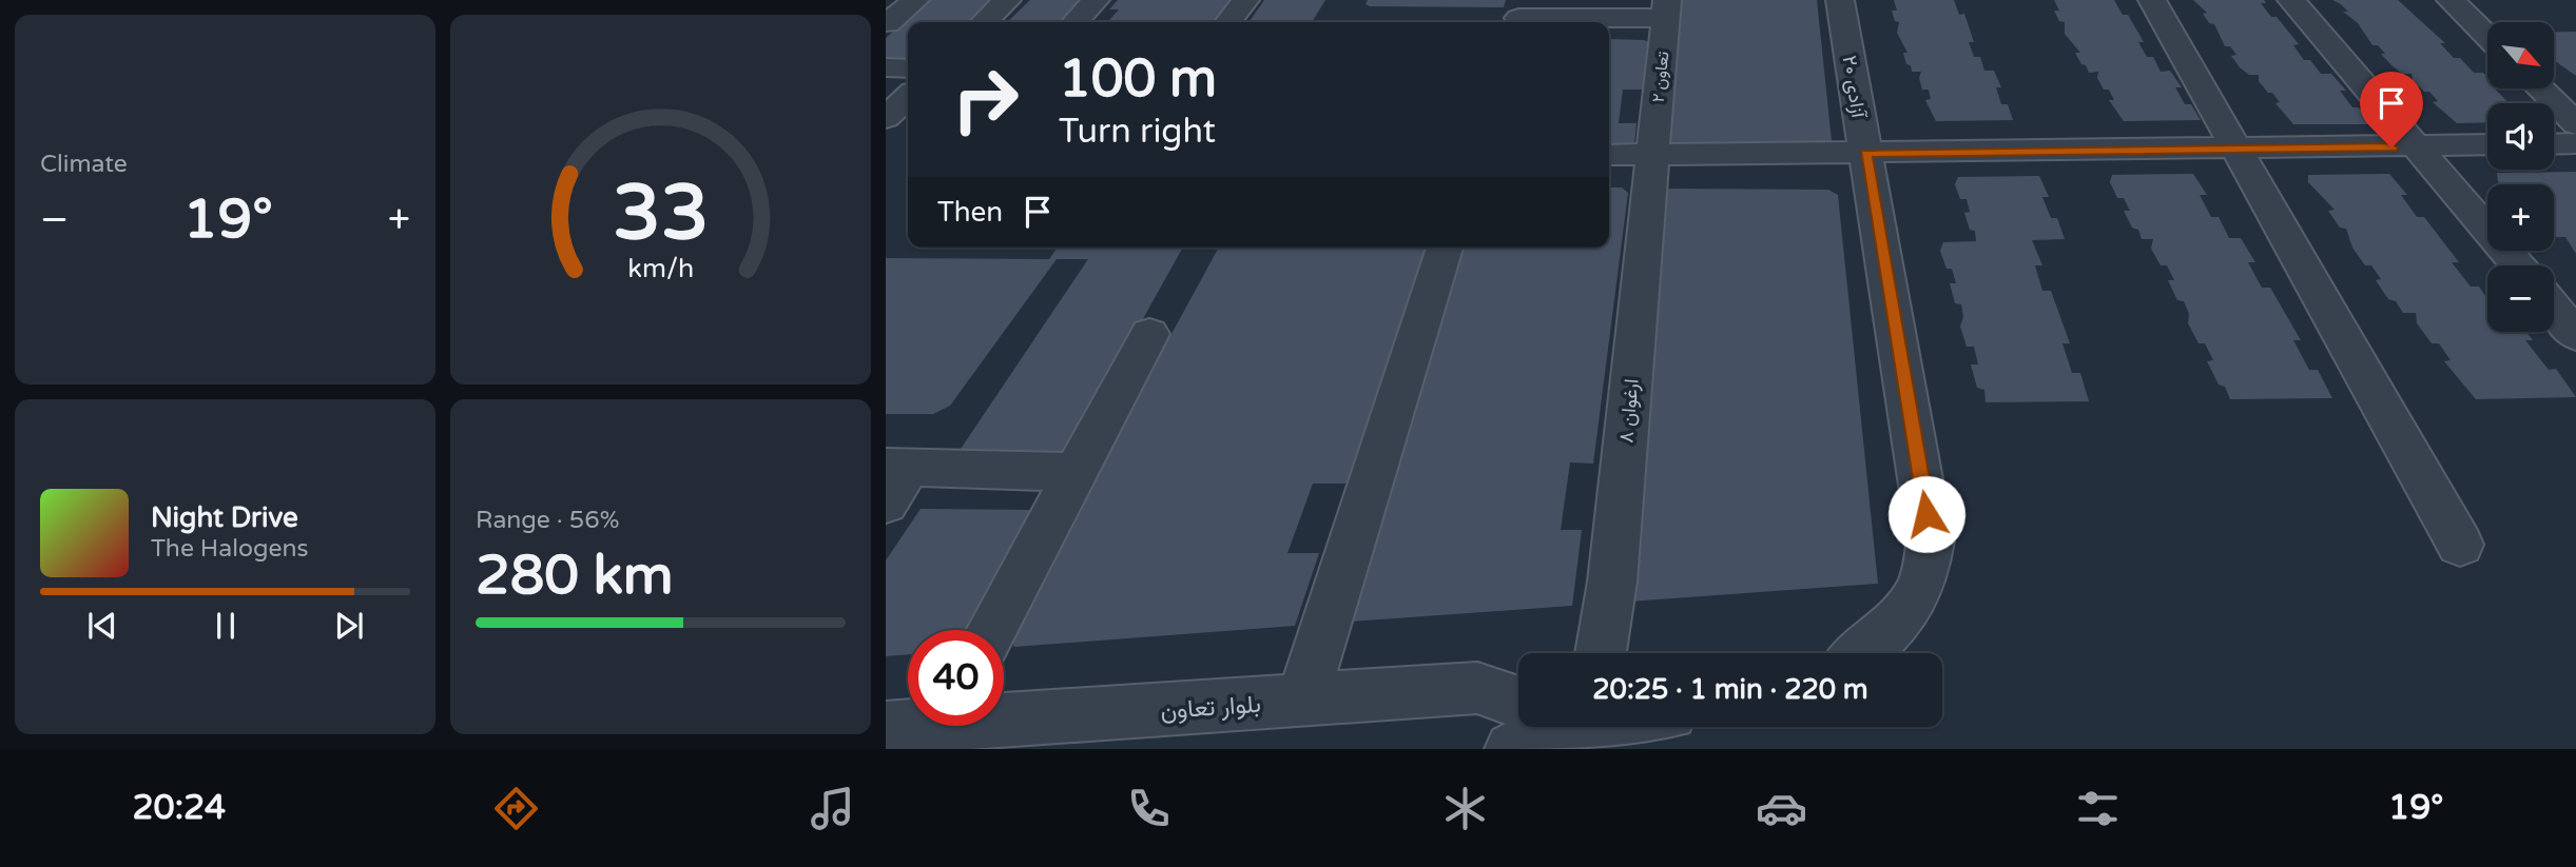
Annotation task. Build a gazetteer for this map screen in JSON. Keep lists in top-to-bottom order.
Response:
{
  "streets": {
    "street": [
      "تعاون ۲",
      "آزادی ۲۰",
      "ارغوان ۸",
      "بلوار تعاون"
    ]
  },
  "crossings": [
    ["تعاون ۲", "ارغوان ۸"]
  ],
  "north": "bottom right",
  "page": {
    "tile": [
      "Climate",
      ["Range · 56%", "280 km"]
    ],
    "map_buttons": ["+", "−"],
    "turn": ["100 m", "Turn right"],
    "then": "Then",
    "heat": ["−", "19°", "+"],
    "song": ["Night Drive", "The Halogens"],
    "limit": "40",
    "trip": "20:25 · 1 min · 220 m",
    "tabs": ["20:24", "19°"],
    "gauge": ["33", "km/h"]
  }
}
